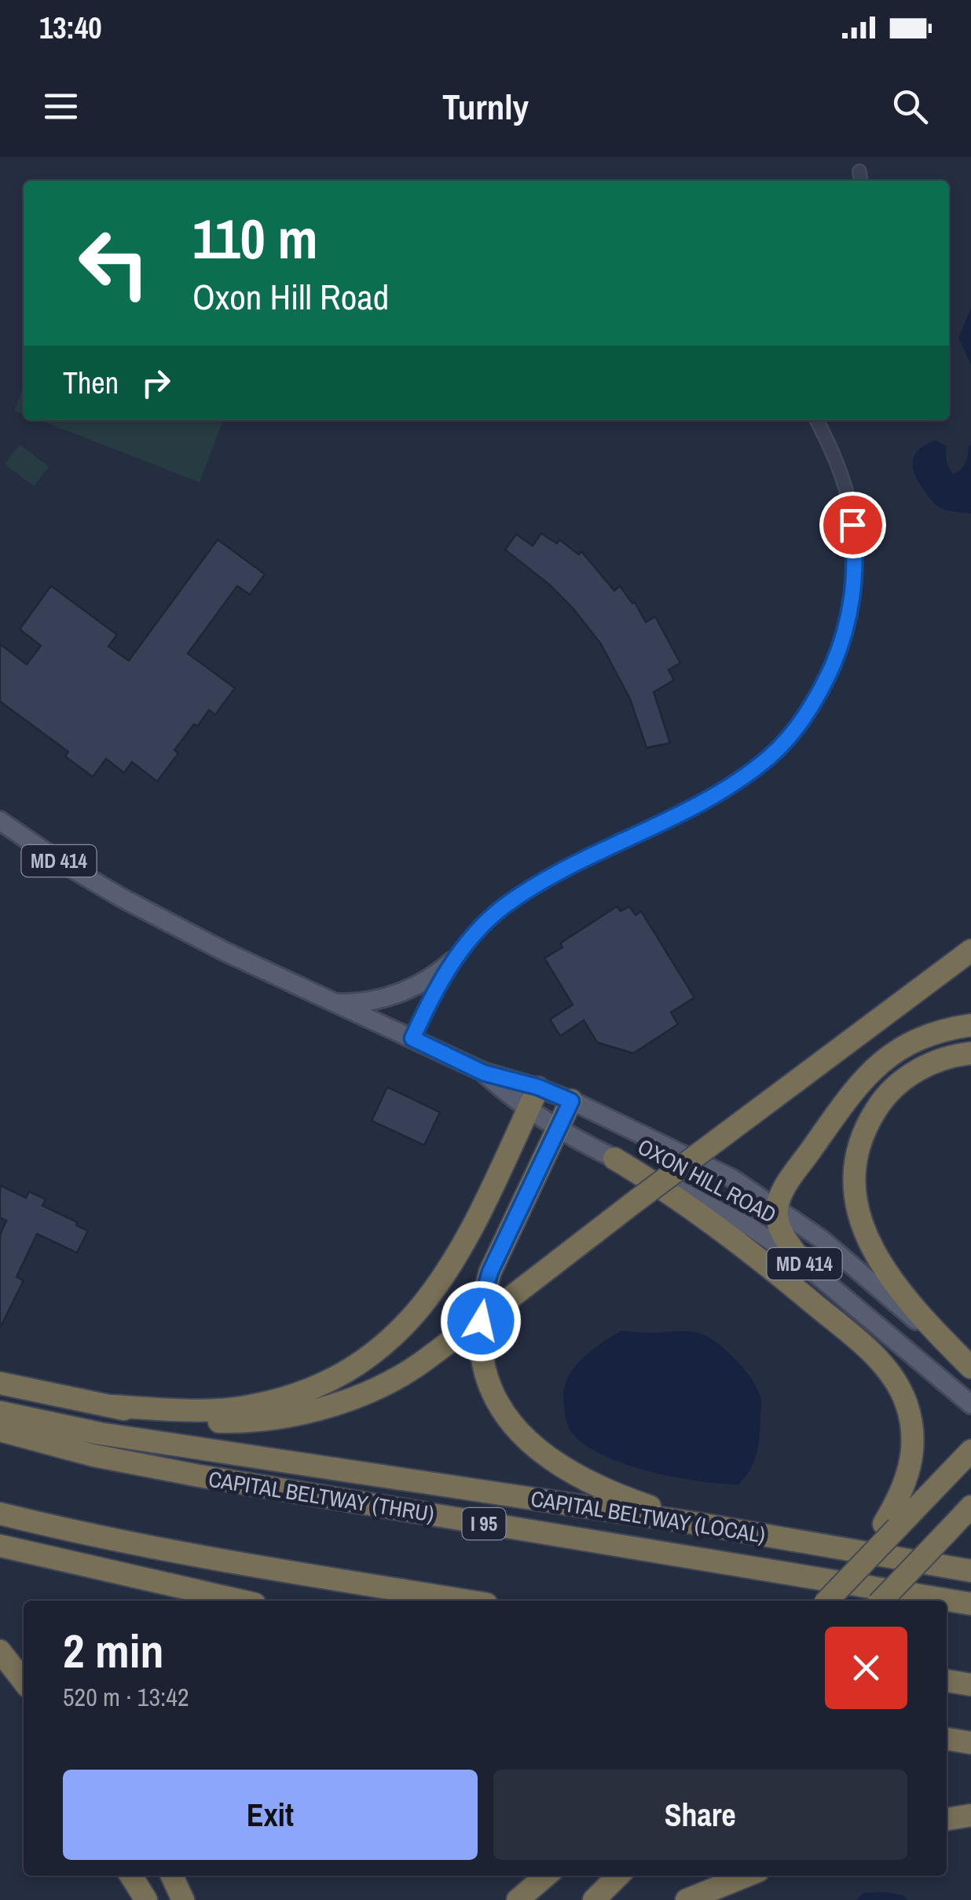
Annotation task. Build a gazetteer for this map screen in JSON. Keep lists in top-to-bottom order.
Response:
{
  "streets": {
    "highway": ["CAPITAL BELTWAY (THRU)", "CAPITAL BELTWAY (LOCAL)", "I 95"],
    "main road": ["MD 414", "OXON HILL ROAD"]
  },
  "page": {
    "status": "13:40",
    "header": "Turnly",
    "turn": ["110 m", "Oxon Hill Road"],
    "then": "Then",
    "heading": ["2 min", "520 m · 13:42"],
    "buttons": ["Exit", "Share"]
  }
}
